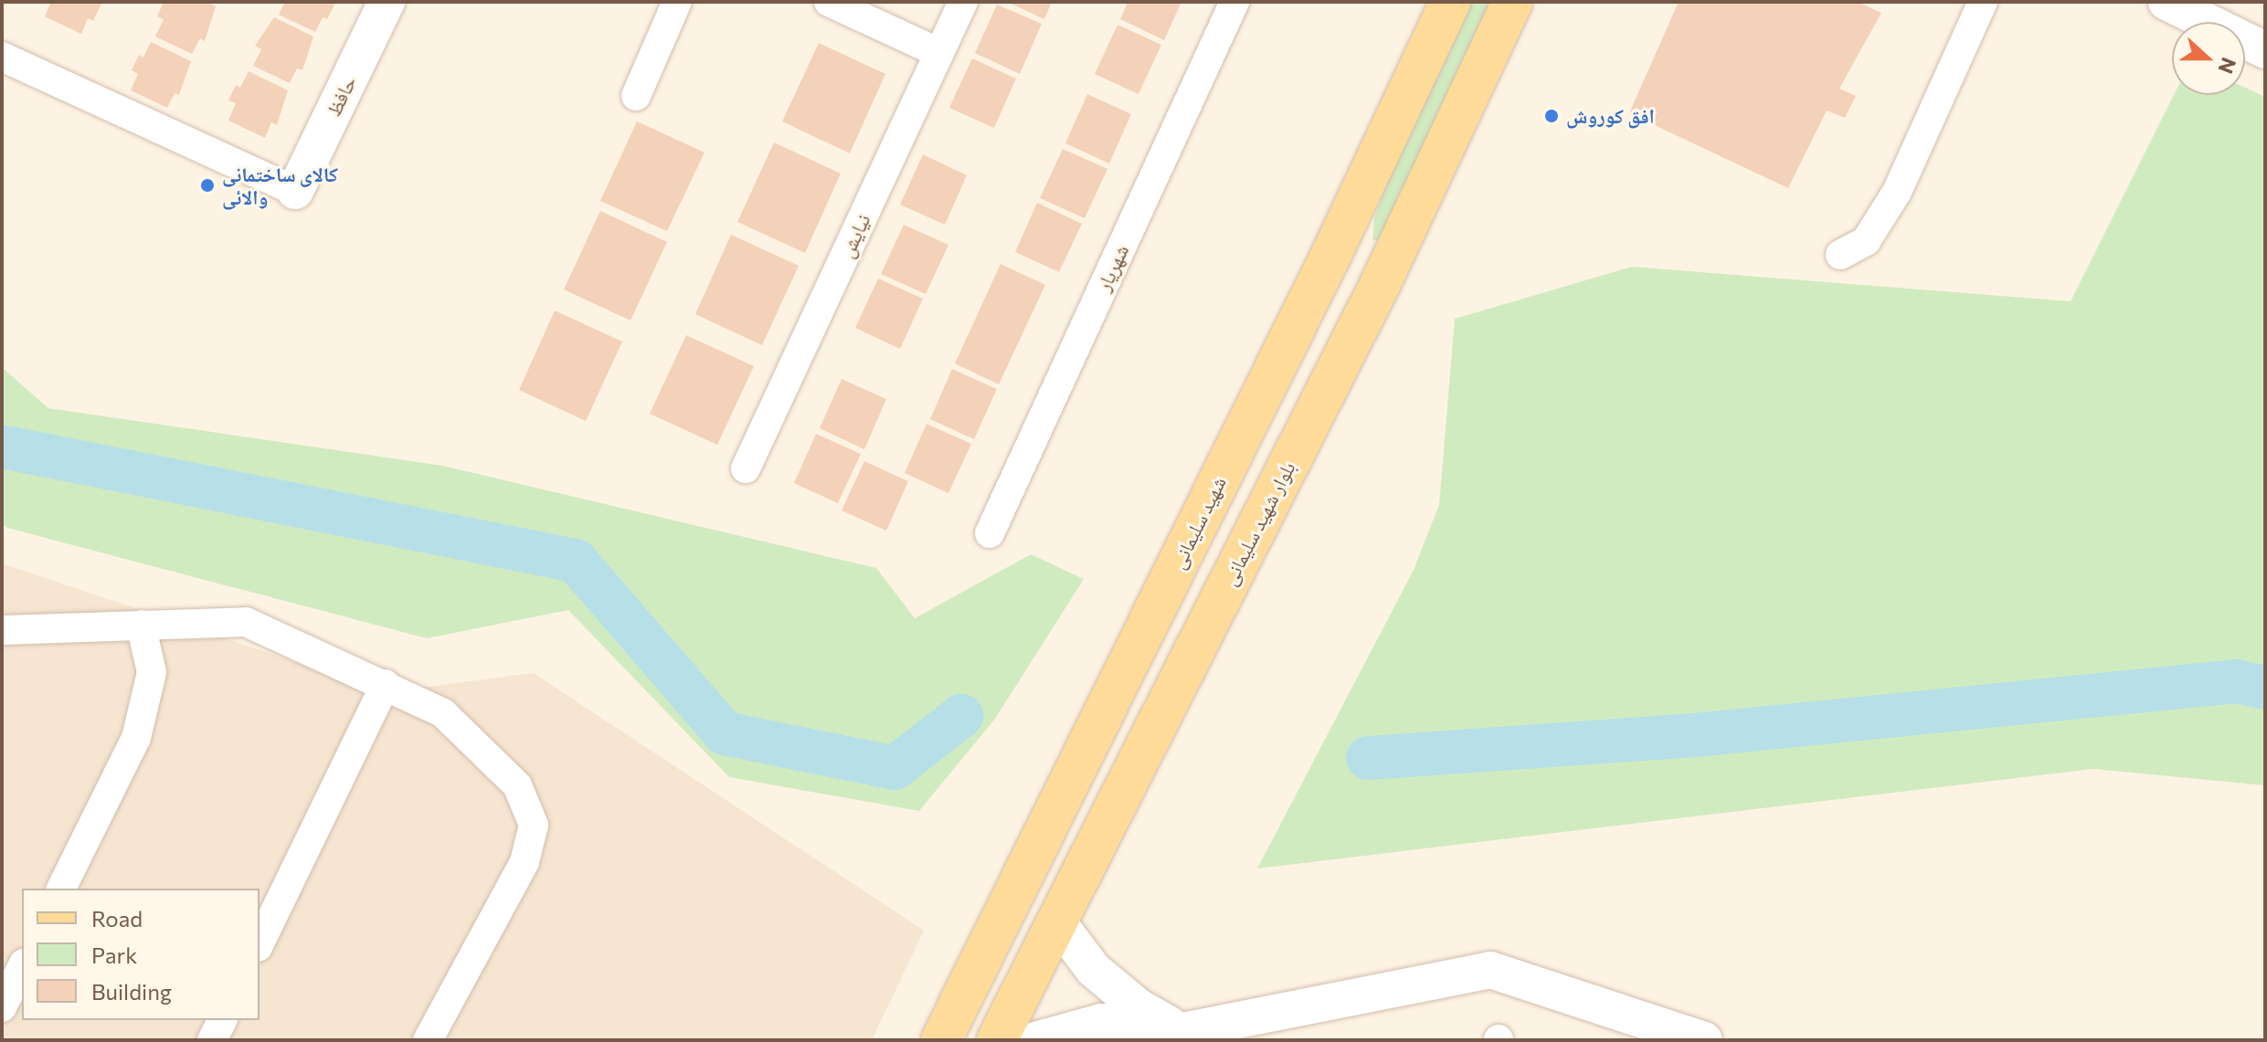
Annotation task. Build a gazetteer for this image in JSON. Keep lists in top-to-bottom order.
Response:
{
  "streets": {
    "main road": ["شهید سلیمانی", "بلوار شهید سلیمانی"],
    "street": ["حافظ", "نیایش", "شهریار"]
  },
  "places": ["افق کوروش", "کالای ساختمانی والائی"],
  "legend": ["Road", "Park", "Building"],
  "north": "right"
}
